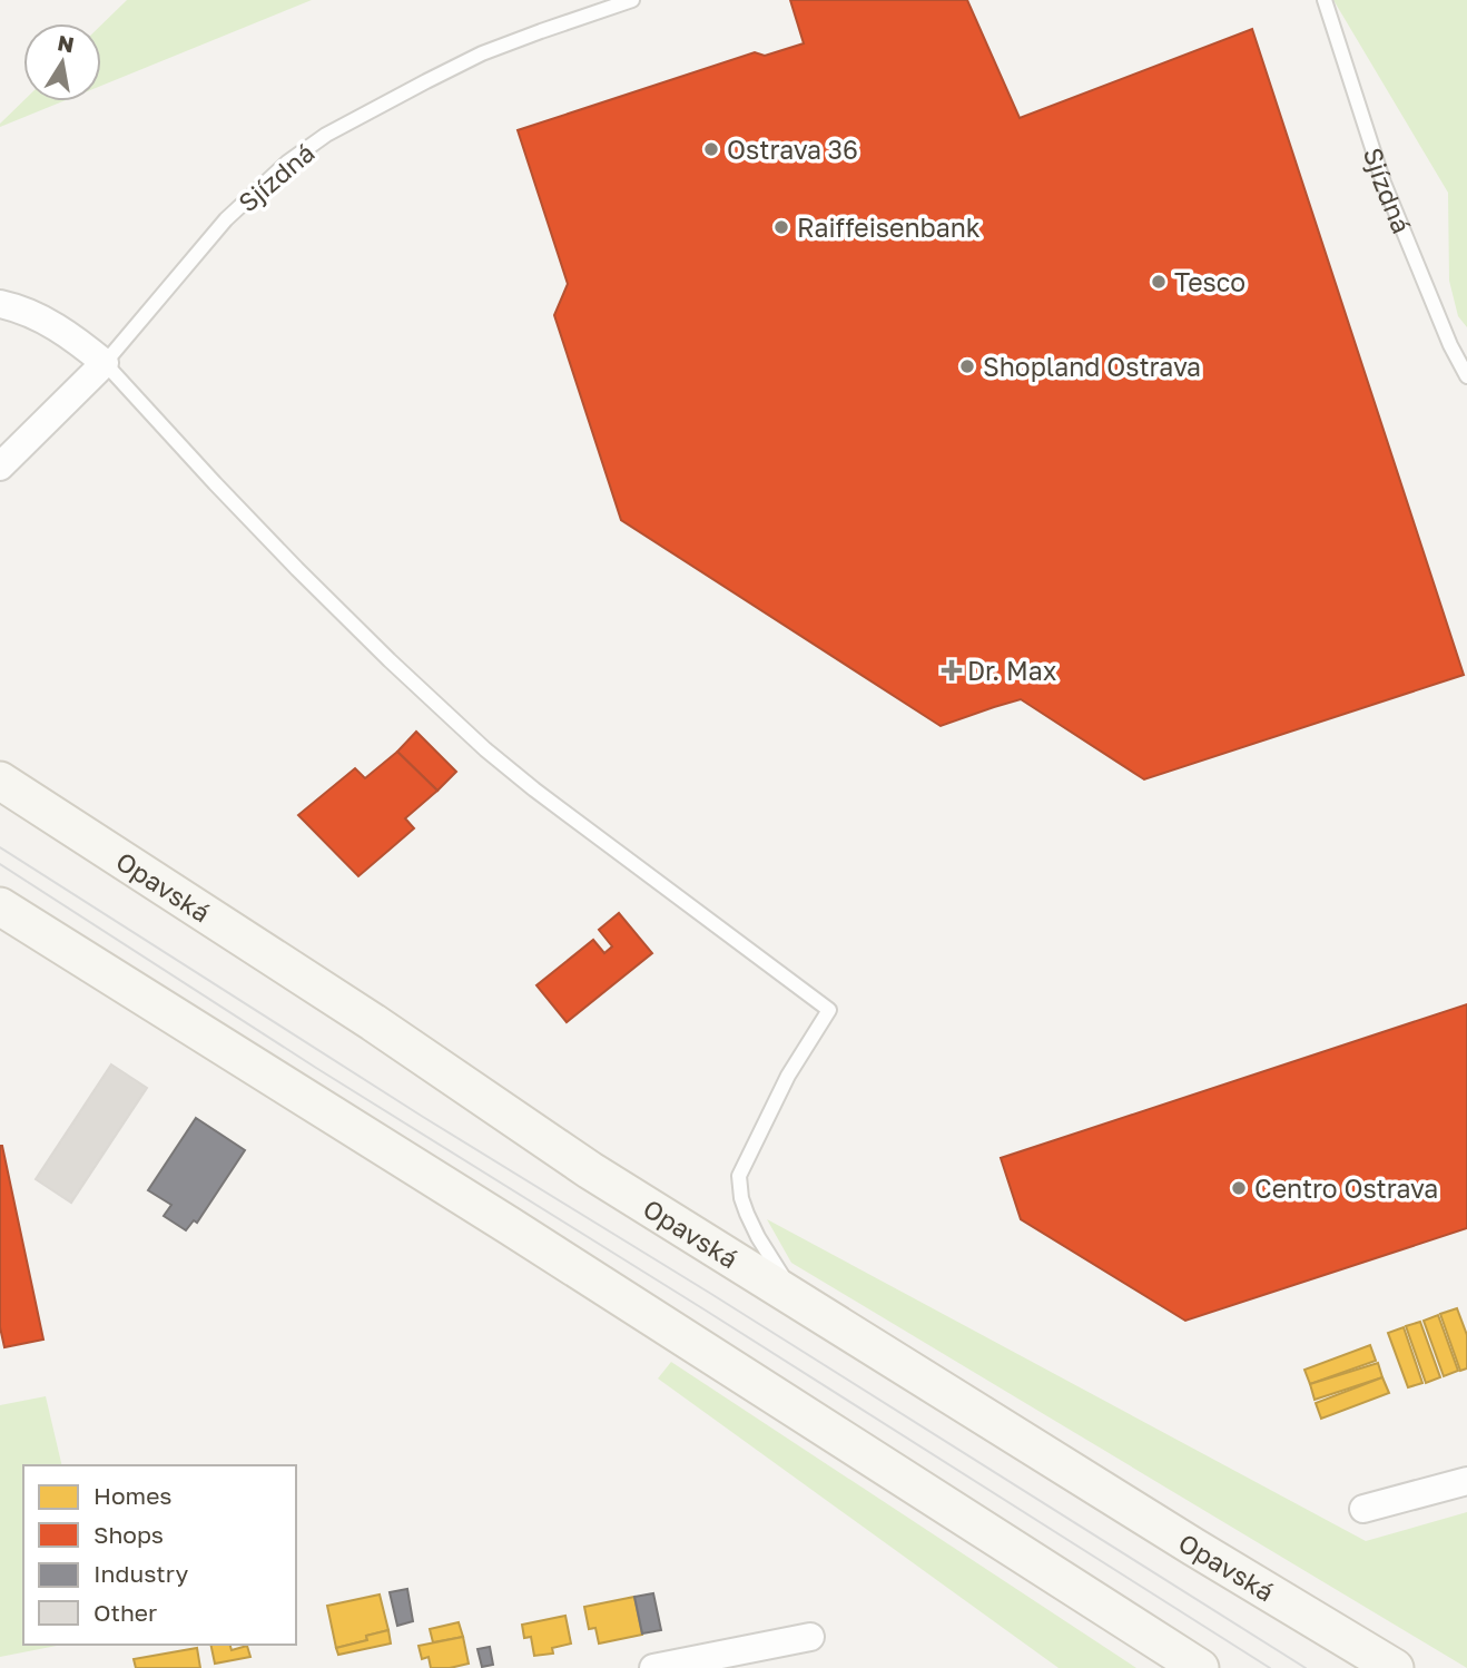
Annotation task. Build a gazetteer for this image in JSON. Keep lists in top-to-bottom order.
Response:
{
  "streets": {
    "main road": ["Opavská"],
    "street": ["Sjízdná"]
  },
  "places": {
    "other": [
      "Ostrava 36",
      "Raiffeisenbank",
      "Tesco",
      "Shopland Ostrava",
      "Centro Ostrava"
    ],
    "health": ["Dr. Max"]
  },
  "legend": [
    "Homes",
    "Shops",
    "Industry",
    "Other"
  ],
  "north": "top"
}
